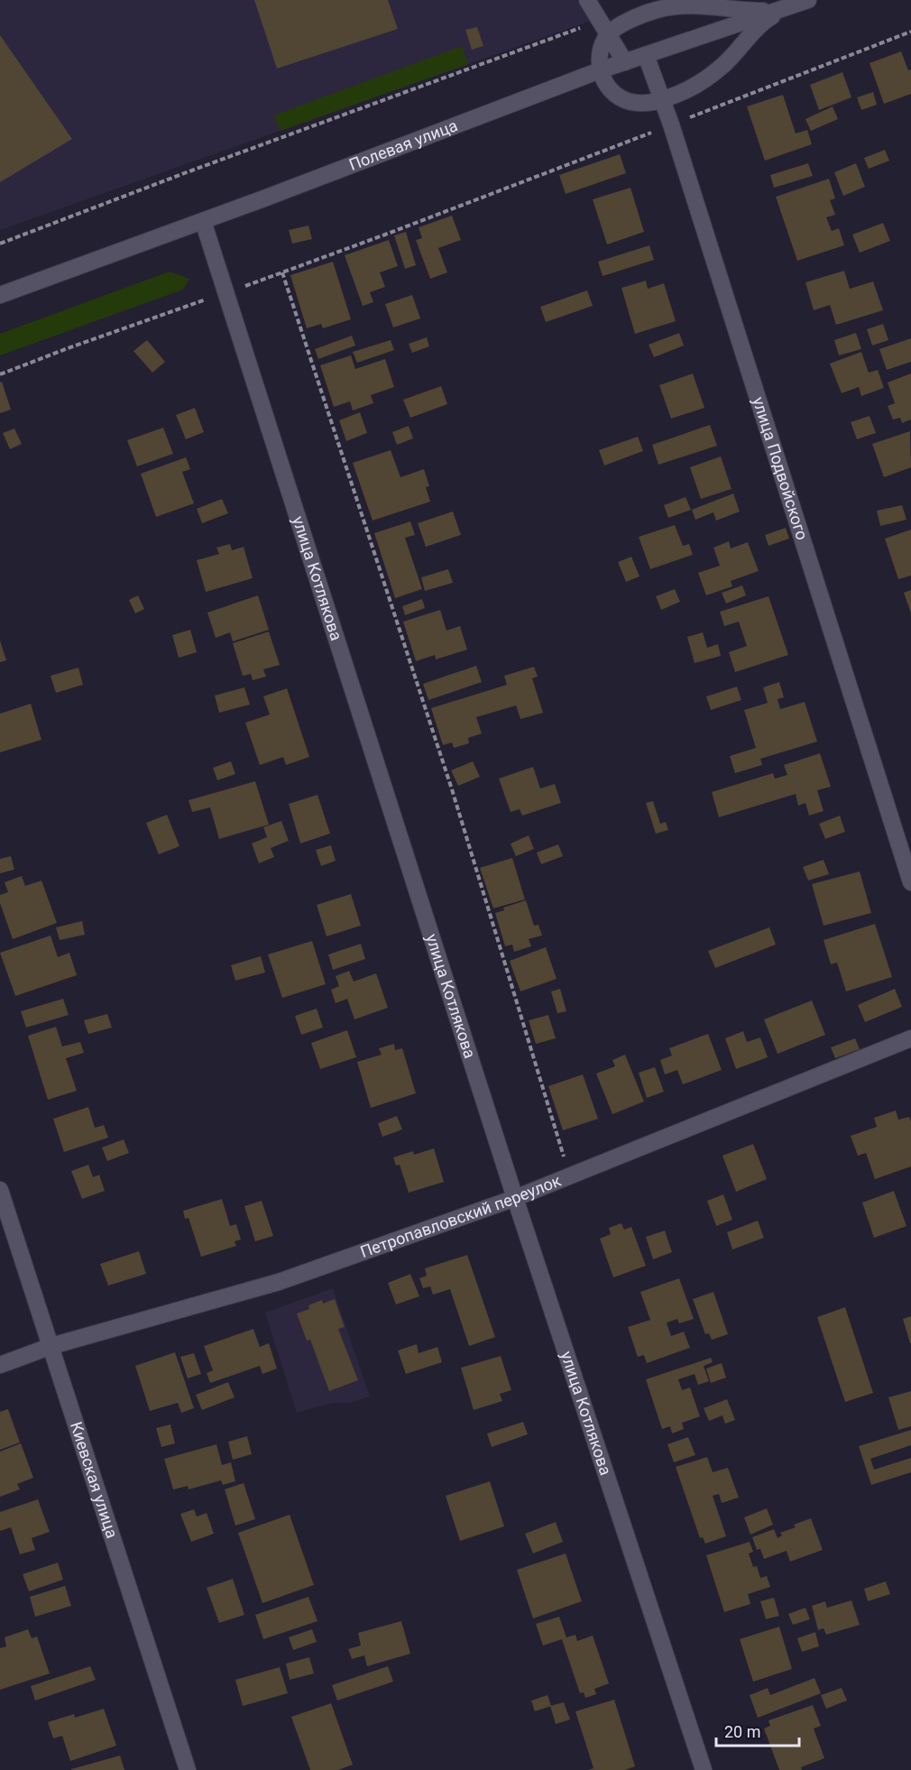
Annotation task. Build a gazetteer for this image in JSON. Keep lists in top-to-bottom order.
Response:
{
  "streets": {
    "street": [
      "Полевая улица",
      "улица Подвойского",
      "улица Котлякова",
      "Петропавловский переулок",
      "Киевская улица"
    ]
  },
  "crossings": [
    ["Полевая улица", "улица Подвойского"],
    ["Полевая улица", "улица Котлякова"],
    ["улица Котлякова", "Петропавловский переулок"],
    ["Петропавловский переулок", "Киевская улица"]
  ],
  "scale_bar": "20 m"
}
